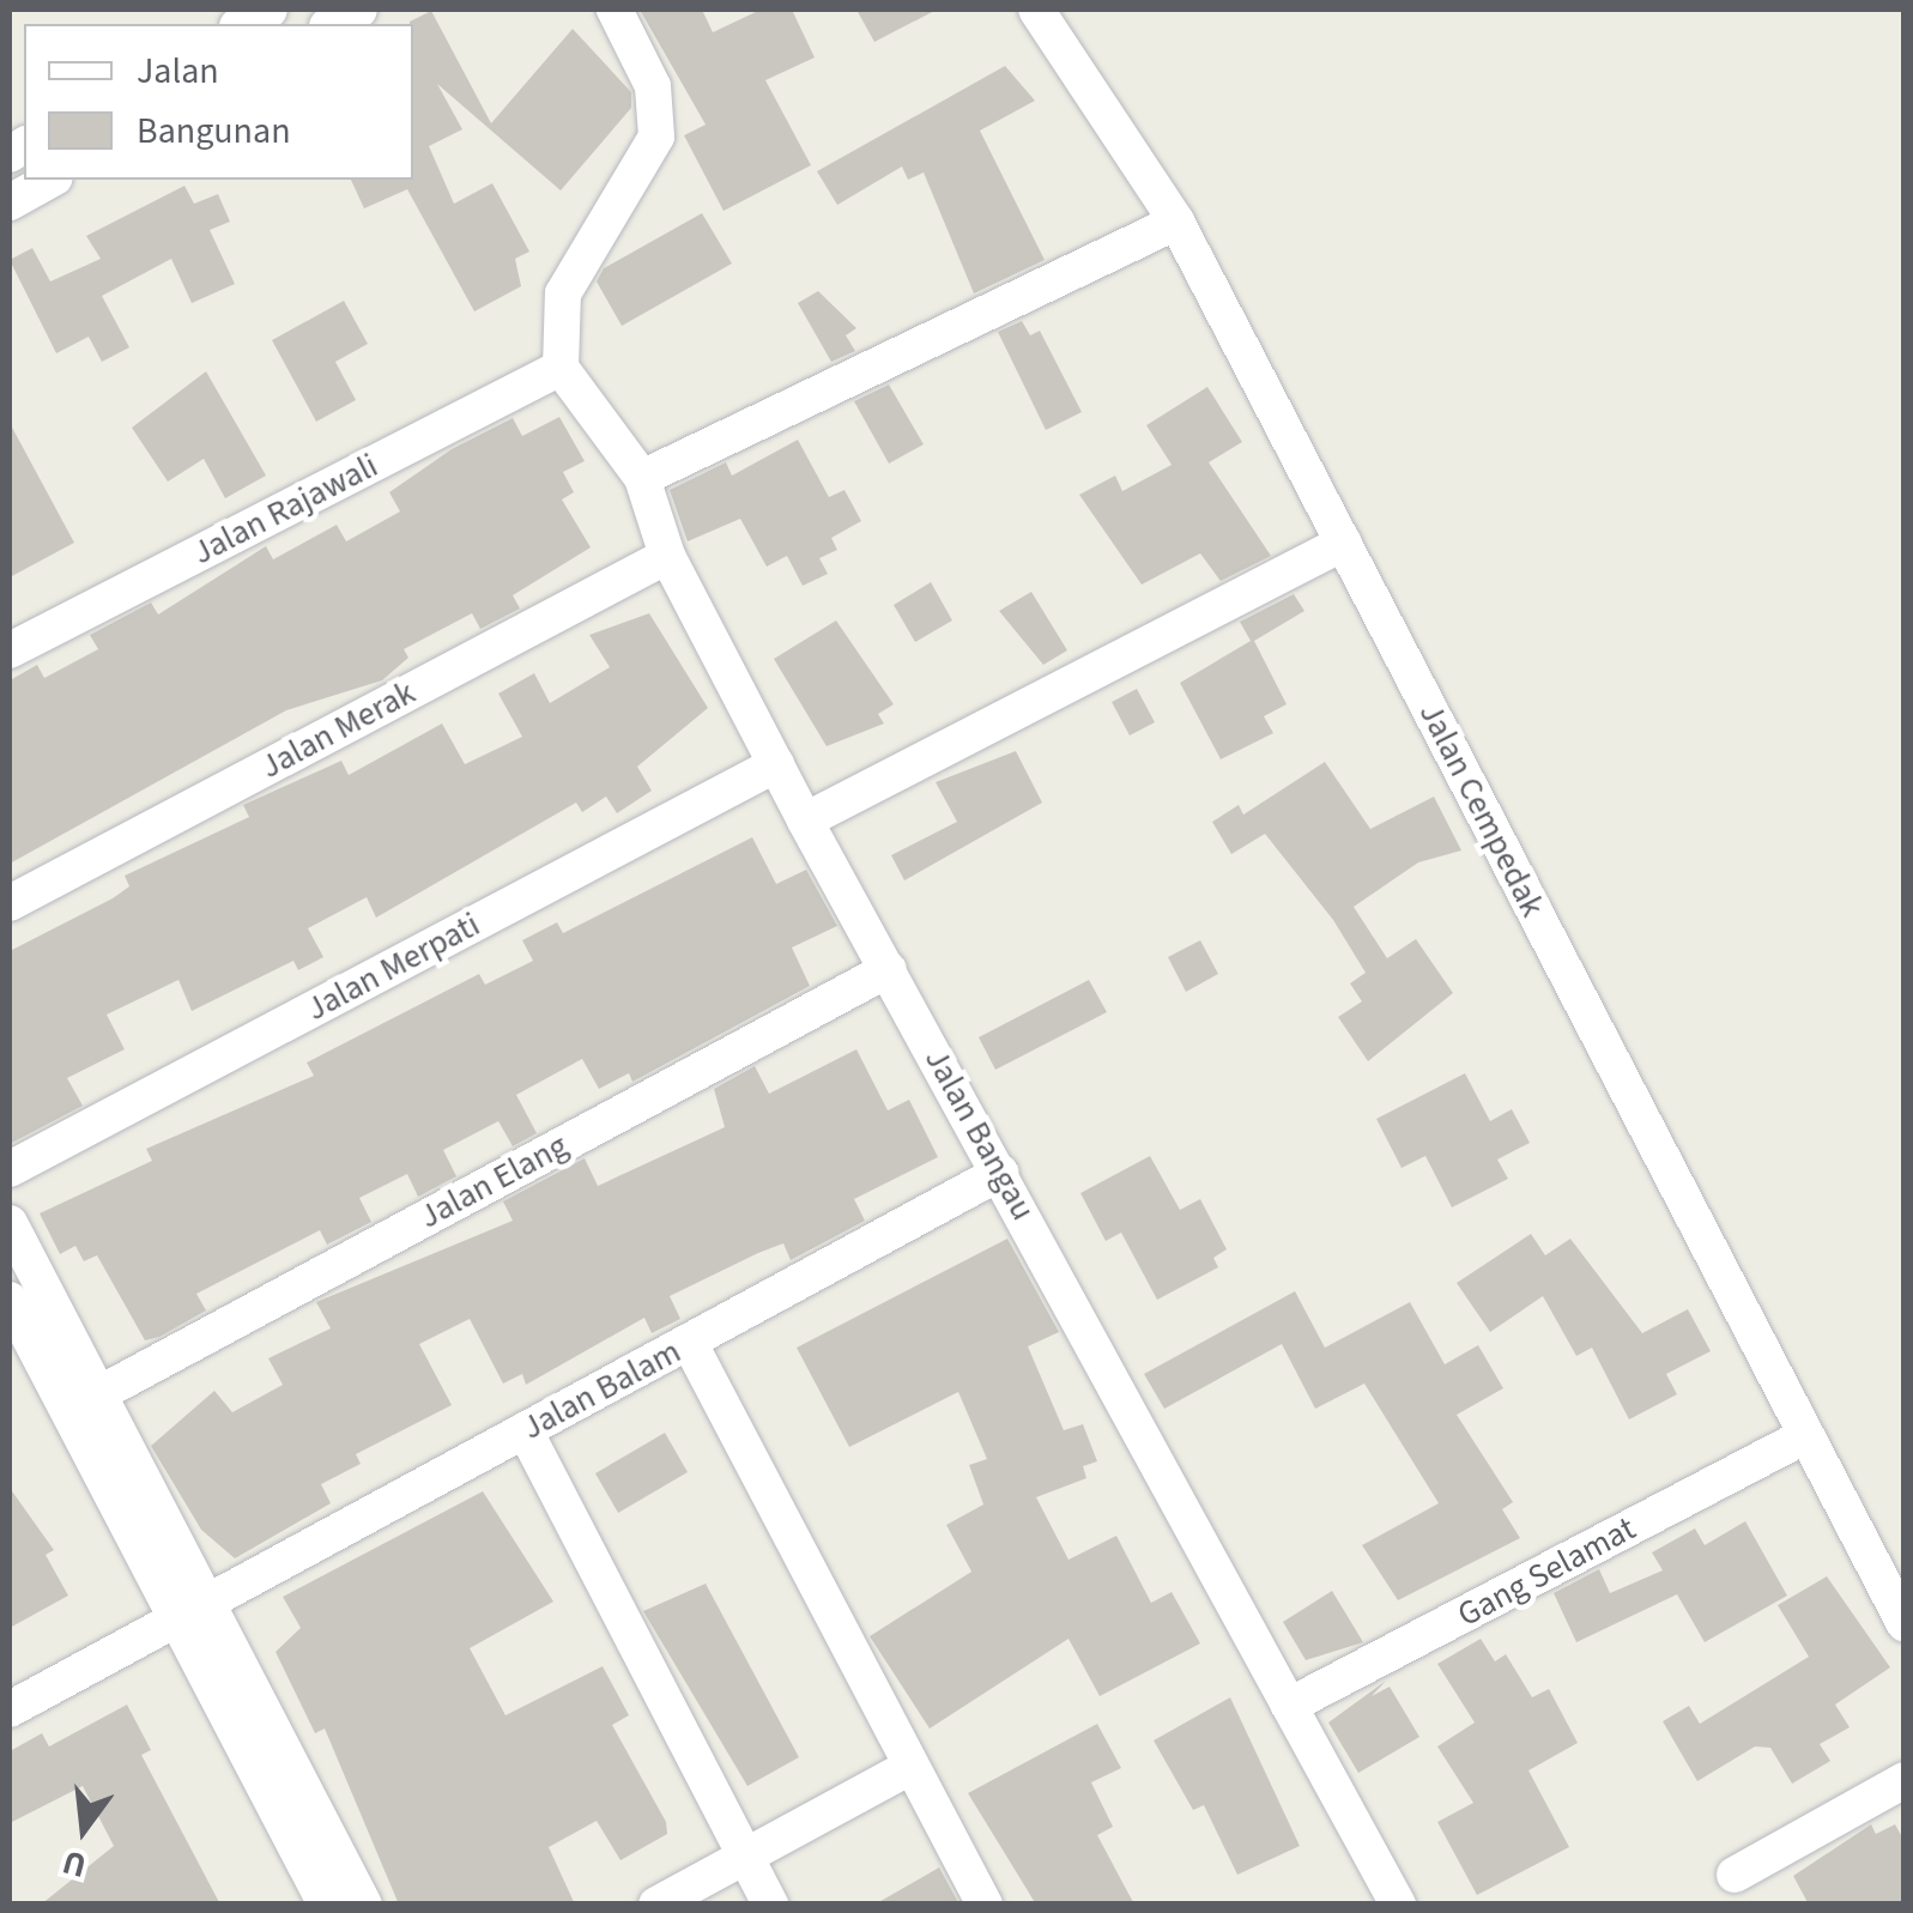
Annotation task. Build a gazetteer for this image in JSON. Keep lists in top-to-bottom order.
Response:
{
  "streets": {
    "street": [
      "Jalan Rajawali",
      "Jalan Merak",
      "Jalan Cempedak",
      "Jalan Merpati",
      "Jalan Bangau",
      "Jalan Elang",
      "Jalan Balam",
      "Gang Selamat"
    ]
  },
  "crossings": [
    ["Jalan Rajawali", "Jalan Bangau"],
    ["Jalan Merak", "Jalan Bangau"],
    ["Jalan Cempedak", "Gang Selamat"],
    ["Jalan Merpati", "Jalan Bangau"],
    ["Jalan Bangau", "Jalan Elang"],
    ["Jalan Bangau", "Jalan Balam"],
    ["Jalan Bangau", "Gang Selamat"]
  ],
  "legend": ["Jalan", "Bangunan"],
  "north": "bottom"
}
